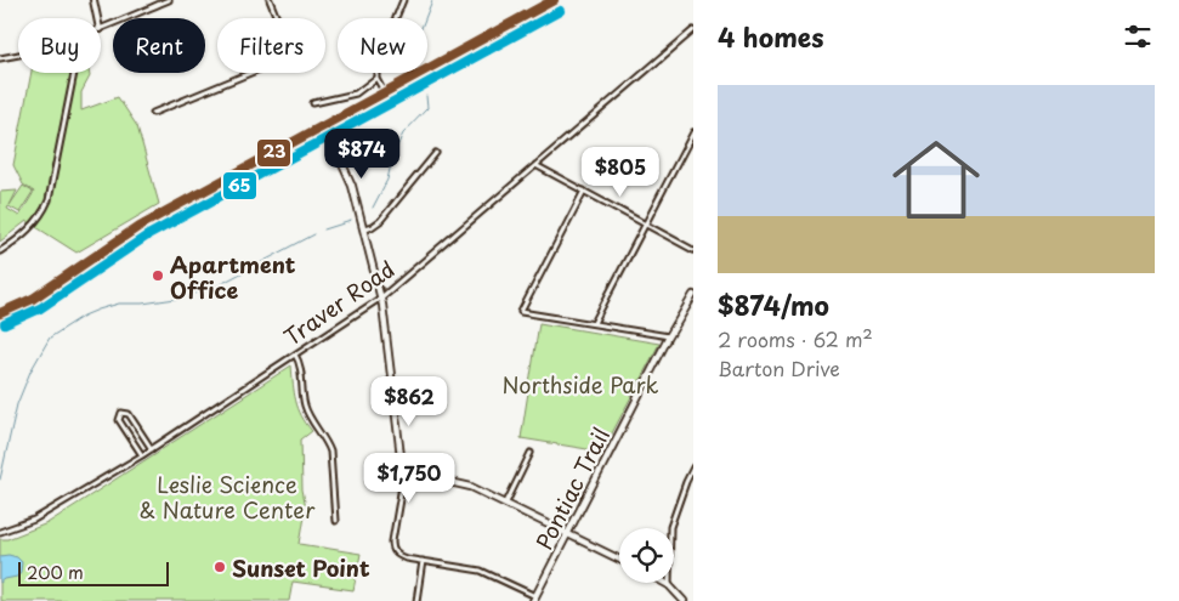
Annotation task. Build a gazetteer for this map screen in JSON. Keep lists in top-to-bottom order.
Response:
{
  "streets": {
    "main road": ["Pontiac Trail"],
    "street": ["Traver Road"]
  },
  "parks": ["Northside Park", "Leslie Science & Nature Center"],
  "places": ["Apartment Office", "Sunset Point"],
  "lines": ["transit line 23", "transit line 65"],
  "scale_bar": "200 m",
  "page": {
    "heading": "4 homes",
    "chip": [
      "Buy",
      "Rent",
      "Filters",
      "New"
    ],
    "list": [
      {
        "name": "$874/mo",
        "note": "2 rooms · 62 m² · Barton Drive"
      }
    ],
    "price": [
      "$874",
      "$805",
      "$862",
      "$1,750"
    ],
    "scale": "200 m"
  }
}
